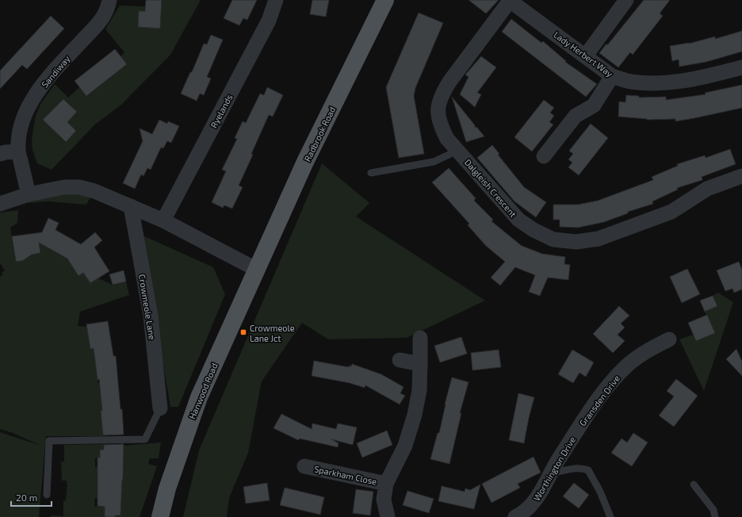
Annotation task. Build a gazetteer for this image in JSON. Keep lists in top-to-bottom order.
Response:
{
  "streets": {
    "main road": ["Radbrook Road", "Hanwood Road"],
    "street": [
      "Lady Herbert Way",
      "Sandiway",
      "Ryelands",
      "Dalgleish Crescent",
      "Crowmeole Lane",
      "Gransden Drive",
      "Worthington Drive",
      "Sparkham Close"
    ]
  },
  "crossings": [
    ["Lady Herbert Way", "Dalgleish Crescent"],
    ["Radbrook Road", "Hanwood Road"],
    ["Gransden Drive", "Worthington Drive"]
  ],
  "places": {
    "transit": ["Crowmeole Lane Jct"]
  },
  "scale_bar": "20 m"
}
